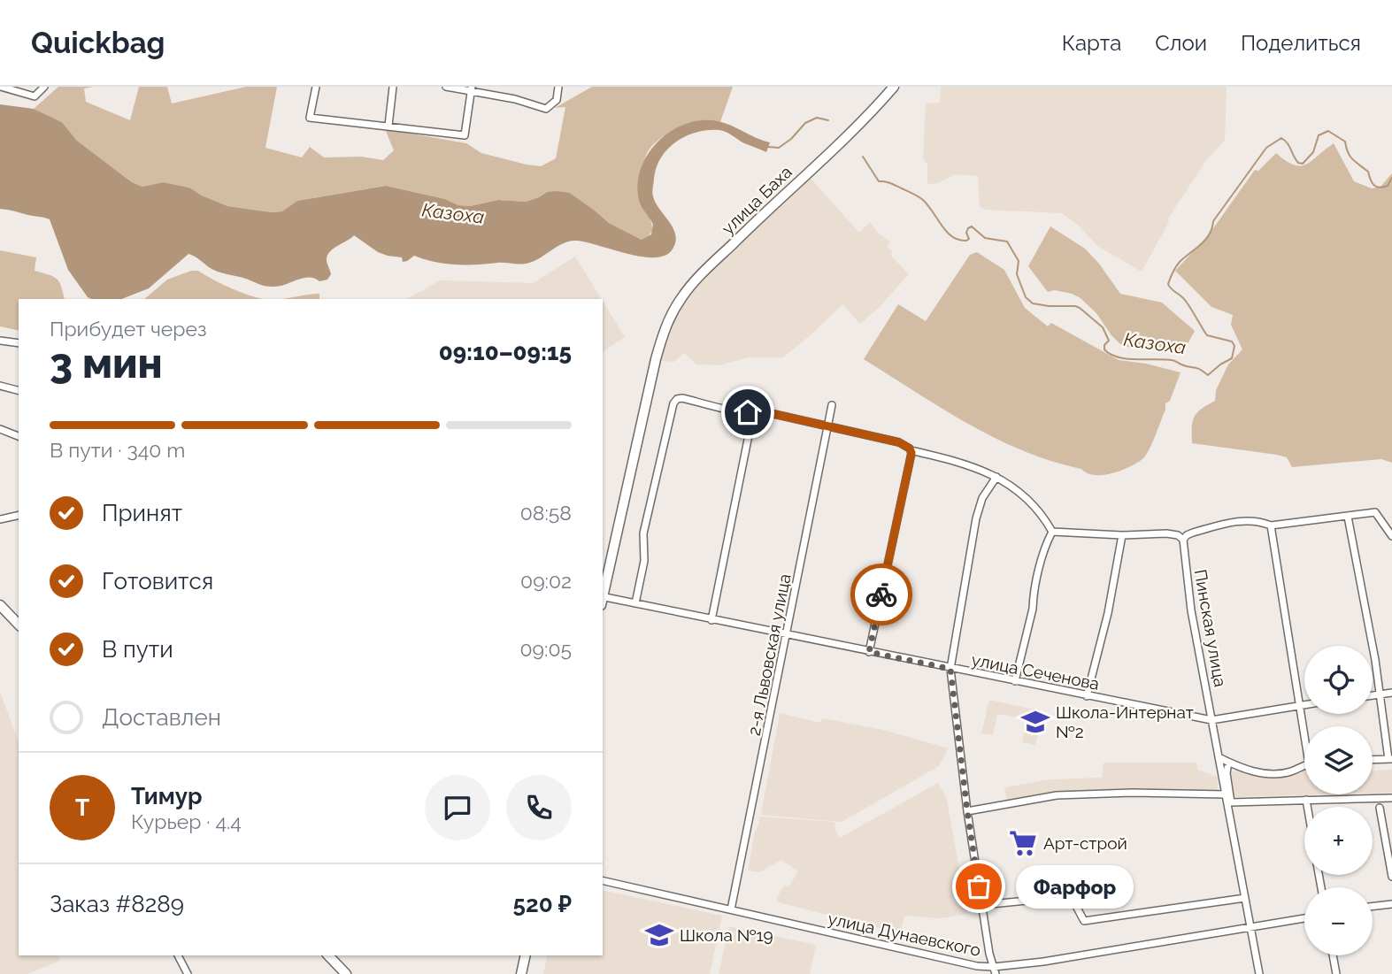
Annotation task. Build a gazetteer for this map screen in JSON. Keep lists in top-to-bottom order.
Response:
{
  "streets": {
    "main road": ["улица Баха"],
    "street": [
      "Пинская улица",
      "2-я Львовская улица",
      "улица Сеченова",
      "улица Дунаевского"
    ]
  },
  "crossings": [
    ["Пинская улица", "улица Сеченова"],
    ["Пинская улица", "улица Дунаевского"],
    ["2-я Львовская улица", "улица Сеченова"],
    ["2-я Львовская улица", "улица Дунаевского"]
  ],
  "water": ["Казоха"],
  "places": {
    "school or university": ["Школа-Интернат №2", "Школа №19"],
    "supermarket": ["Арт-строй"],
    "other": ["Фарфор"]
  },
  "page": {
    "header": "Quickbag",
    "nav": ["Карта", "Слои", "Поделиться"],
    "heading": ["3 мин", "Прибудет через", "09:10–09:15"],
    "panel": [
      "Тимур",
      "Курьер · 4.4",
      "Заказ #8289",
      "520 ₽"
    ],
    "bar": "В пути · 340 m",
    "list": [
      ["Принят", "08:58"],
      ["Готовится", "09:02"],
      ["В пути", "09:05"],
      "Доставлен"
    ],
    "map_buttons": ["+", "−"],
    "round": "Т",
    "bubble": "Фарфор"
  }
}
